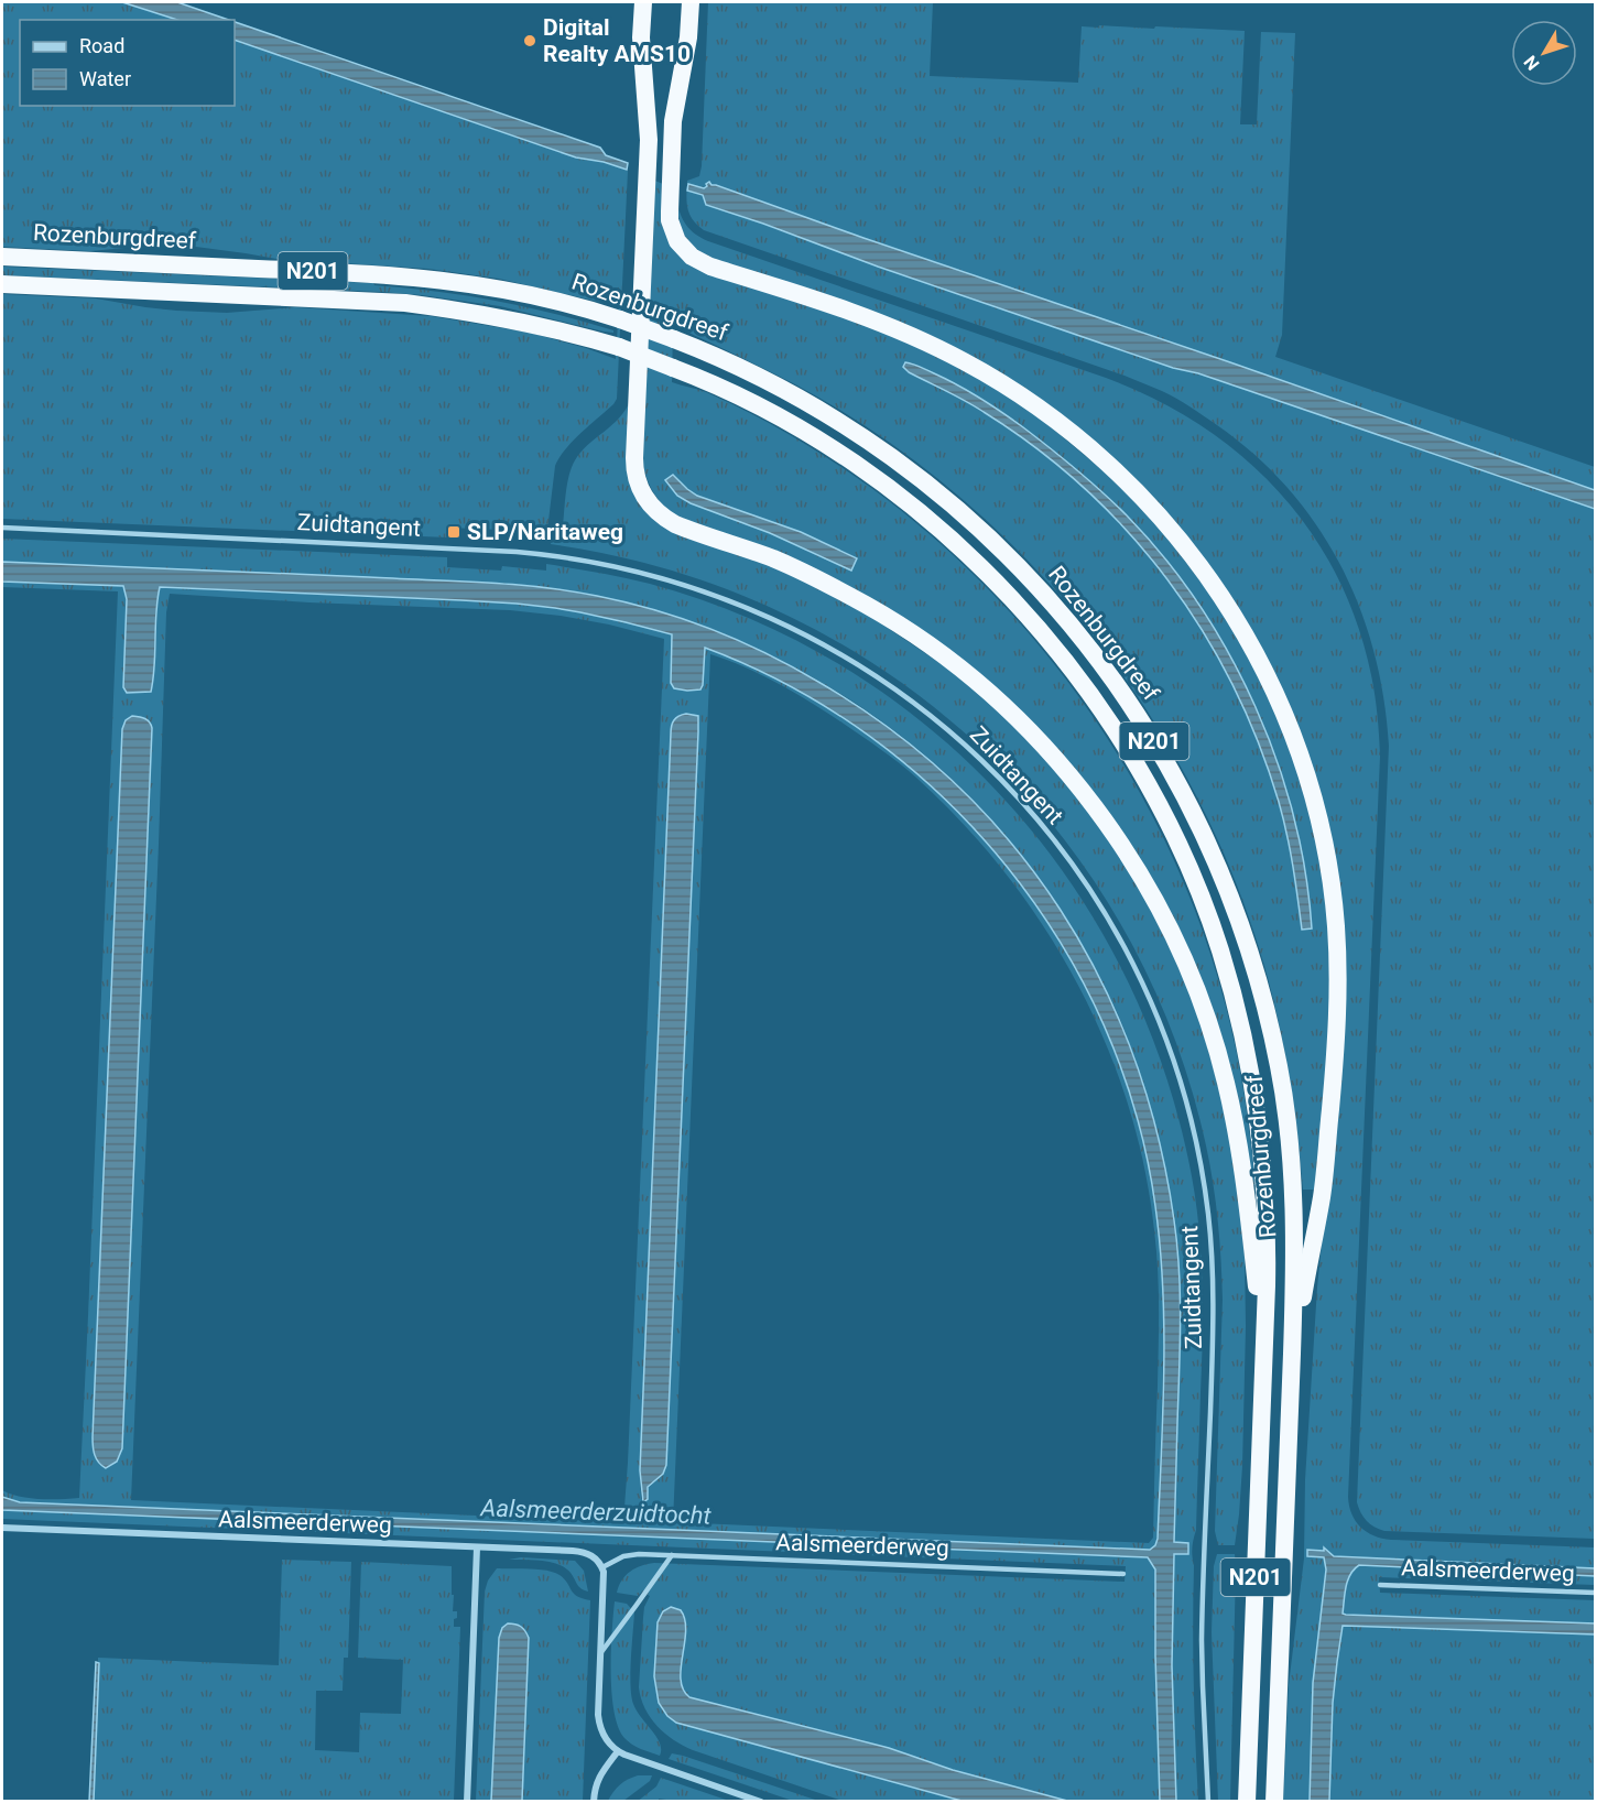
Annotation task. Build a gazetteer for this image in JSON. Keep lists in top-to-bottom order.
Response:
{
  "streets": {
    "highway": ["Rozenburgdreef", "N201"],
    "street": ["Aalsmeerderweg"],
    "lane": ["Zuidtangent"]
  },
  "crossings": [
    ["Rozenburgdreef", "N201"]
  ],
  "water": ["Aalsmeerderzuidtocht"],
  "places": {
    "other": ["Digital Realty AMS10"],
    "transit": ["SLP/Naritaweg"]
  },
  "legend": ["Road", "Water"],
  "north": "bottom left"
}
